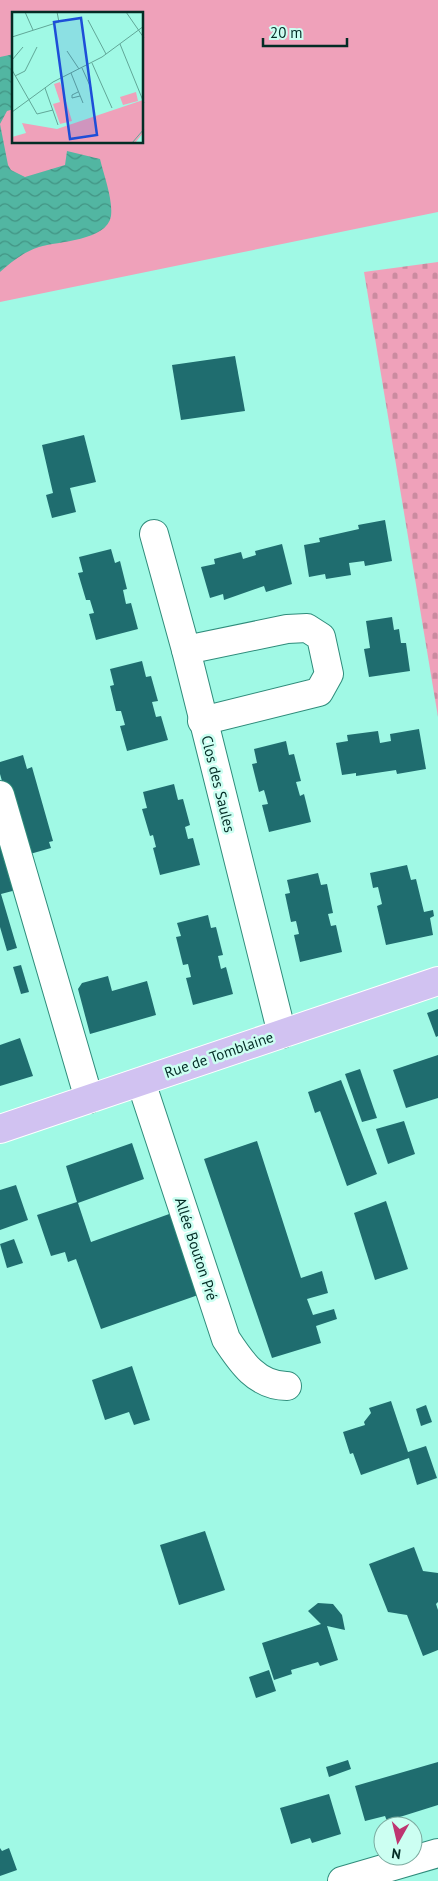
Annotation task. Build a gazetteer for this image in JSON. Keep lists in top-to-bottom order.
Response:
{
  "streets": {
    "main road": ["Rue de Tomblaine"],
    "street": ["Clos des Saules", "Allée Bouton Pré"]
  },
  "crossings": [
    ["Clos des Saules", "Rue de Tomblaine"],
    ["Rue de Tomblaine", "Allée Bouton Pré"]
  ],
  "scale_bar": "20 m",
  "north": "bottom"
}
